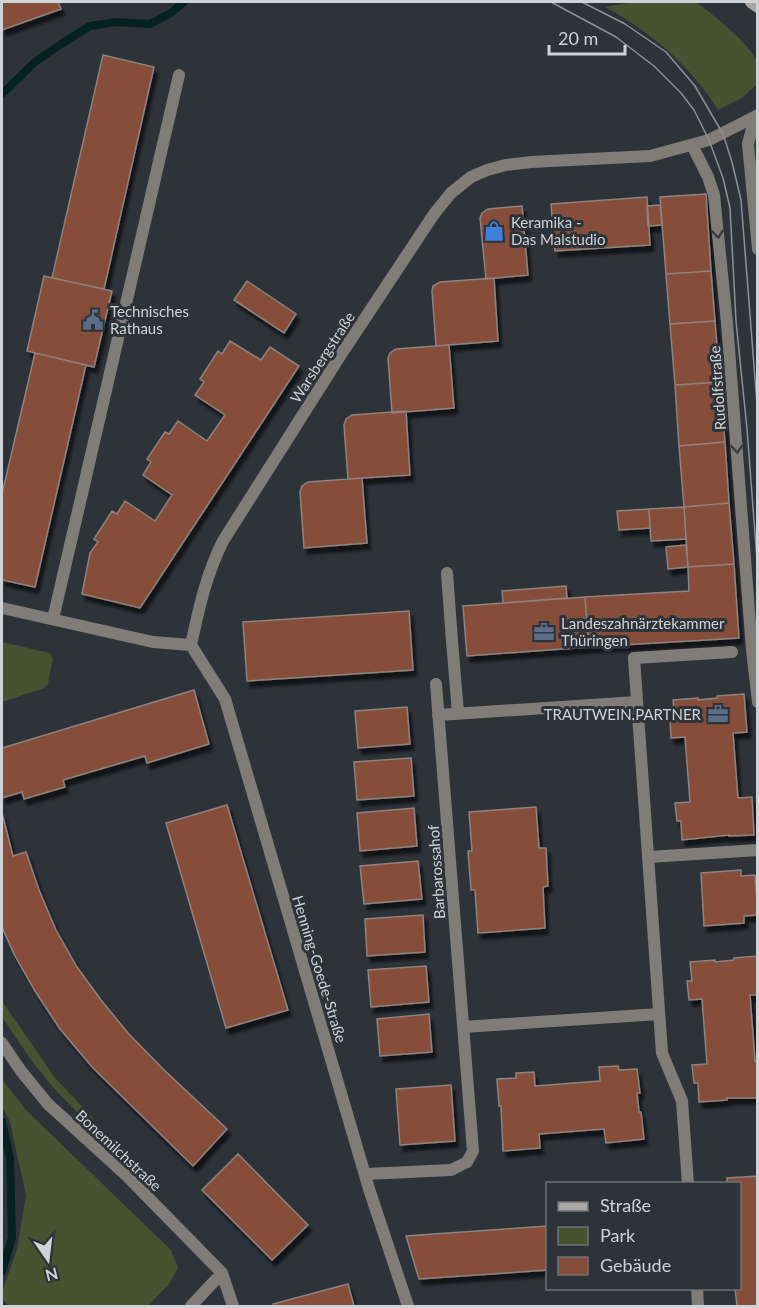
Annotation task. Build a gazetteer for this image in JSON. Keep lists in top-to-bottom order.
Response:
{
  "streets": {
    "street": [
      "Warsbergstraße",
      "Rudolfstraße",
      "Barbarossahof",
      "Henning-Goede-Straße",
      "Bonemilchstraße"
    ]
  },
  "crossings": [
    ["Warsbergstraße", "Rudolfstraße"],
    ["Warsbergstraße", "Henning-Goede-Straße"],
    ["Barbarossahof", "Henning-Goede-Straße"]
  ],
  "one_way": ["Rudolfstraße"],
  "places": {
    "shop": ["Keramika - Das Malstudio"],
    "public building": ["Technisches Rathaus"],
    "office": ["Landeszahnärztekammer Thüringen", "TRAUTWEIN.PARTNER"]
  },
  "legend": ["Straße", "Park", "Gebäude"],
  "scale_bar": "20 m",
  "north": "bottom"
}
